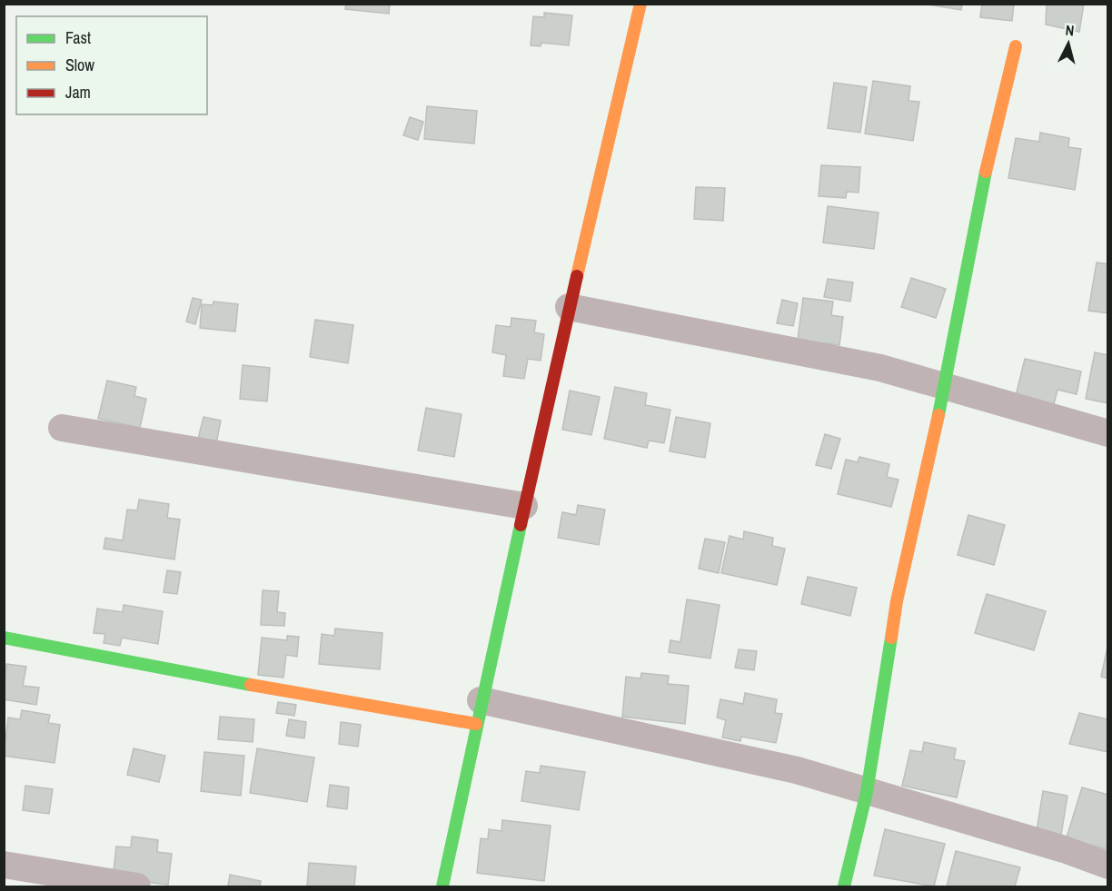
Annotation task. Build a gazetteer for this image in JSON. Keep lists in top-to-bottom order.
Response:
{
  "legend": ["Fast", "Slow", "Jam"],
  "north": "top"
}
